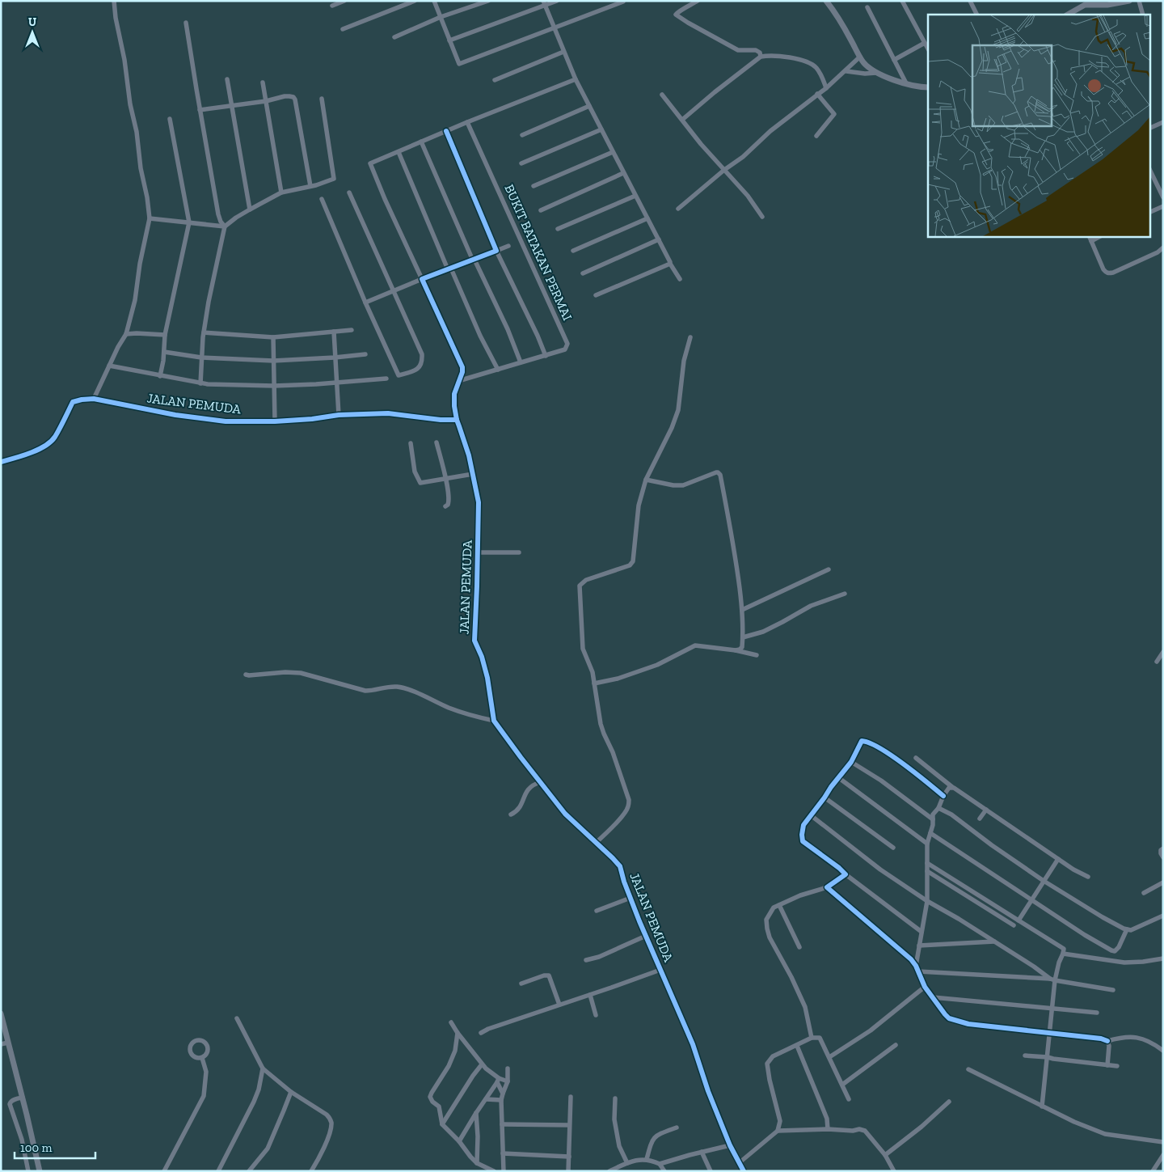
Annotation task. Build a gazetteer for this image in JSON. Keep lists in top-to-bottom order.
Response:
{
  "streets": {
    "street": ["BUKIT BATAKAN PERMAI", "JALAN PEMUDA"]
  },
  "scale_bar": "100 m",
  "north": "top"
}
